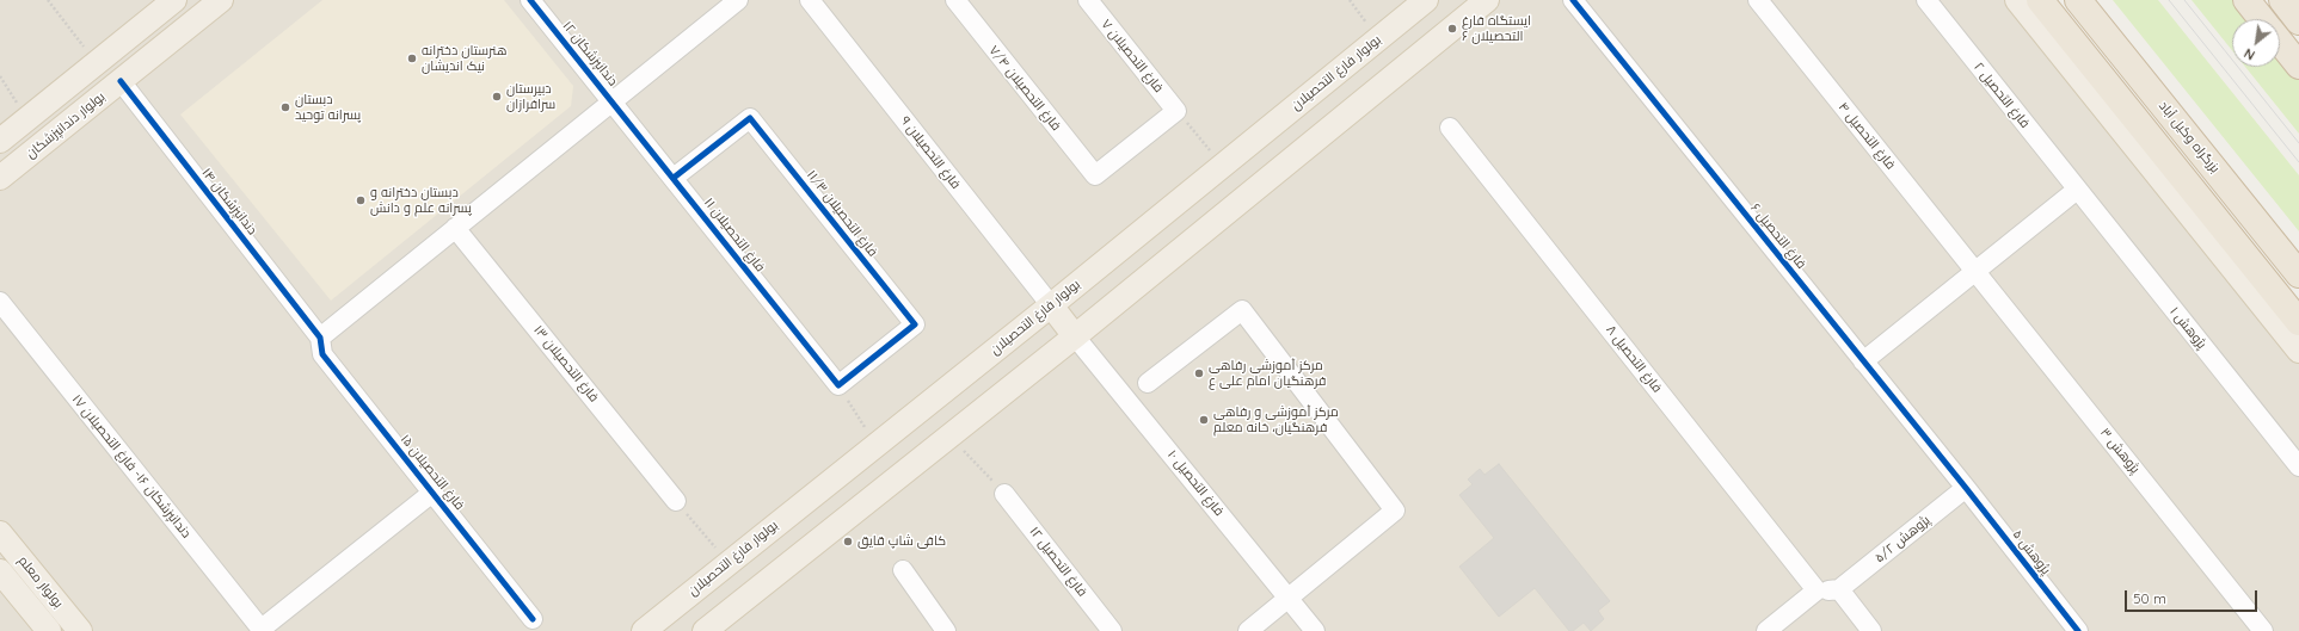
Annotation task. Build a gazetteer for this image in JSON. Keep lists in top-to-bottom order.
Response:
{
  "streets": {
    "highway": ["بزرگراه وکیل آباد"],
    "main road": ["بولوار فارغ التحصیلان", "بولوار دندانپزشکان", "بولوار معلم"],
    "street": [
      "دندانپزشکان ۱۲",
      "فارغ التحصیلان ۷",
      "فارغ التحصیلان ۷/۴",
      "فارغ التحصیل ۲",
      "فارغ التحصیل ۴",
      "فارغ التحصیلان ۹",
      "دندانپزشکان ۱۴",
      "فارغ التحصیلان ۱۱/۳",
      "فارغ التحصیلان ۱۱",
      "فارغ التحصیل ۶",
      "پژوهش ۱",
      "فارغ التحصیل ۸",
      "فارغ التحصیلان ۱۳",
      "پژوهش ۳",
      "دندانپزشکان ۱۶- فارغ التحصیلان ۱۷",
      "فارغ التحصیلان ۱۵",
      "فارغ التحصیل ۱۰",
      "پژوهش ۵/۲",
      "پژوهش ۵",
      "فارغ التحصیل ۱۲"
    ]
  },
  "crossings": [
    ["دندانپزشکان ۱۲", "فارغ التحصیلان ۱۱"],
    ["فارغ التحصیلان ۷", "فارغ التحصیلان ۷/۴"],
    ["بولوار فارغ التحصیلان", "فارغ التحصیلان ۹"],
    ["فارغ التحصیل ۲", "پژوهش ۱"],
    ["بولوار دندانپزشکان", "دندانپزشکان ۱۴"],
    ["فارغ التحصیل ۴", "پژوهش ۳"],
    ["دندانپزشکان ۱۴", "فارغ التحصیلان ۱۵"],
    ["فارغ التحصیلان ۱۱/۳", "فارغ التحصیلان ۱۱"],
    ["فارغ التحصیل ۶", "پژوهش ۵/۲"],
    ["فارغ التحصیل ۶", "پژوهش ۵"],
    ["پژوهش ۵/۲", "پژوهش ۵"]
  ],
  "places": [
    "ایستگاه فارغ التحصیلان ۶",
    "هنرستان دخترانه نیک اندیشان",
    "دبیرستان سرافرازان",
    "دبستان پسرانه توحید",
    "دبستان دخترانه و پسرانه علم و دانش",
    "مرکز آموزشی رفاهی فرهنگیان امام علی ع",
    "مرکز آموزشی و رفاهی فرهنگیان، خانه معلم",
    "کافی شاپ قایق"
  ],
  "scale_bar": "50 m",
  "north": "bottom left"
}
